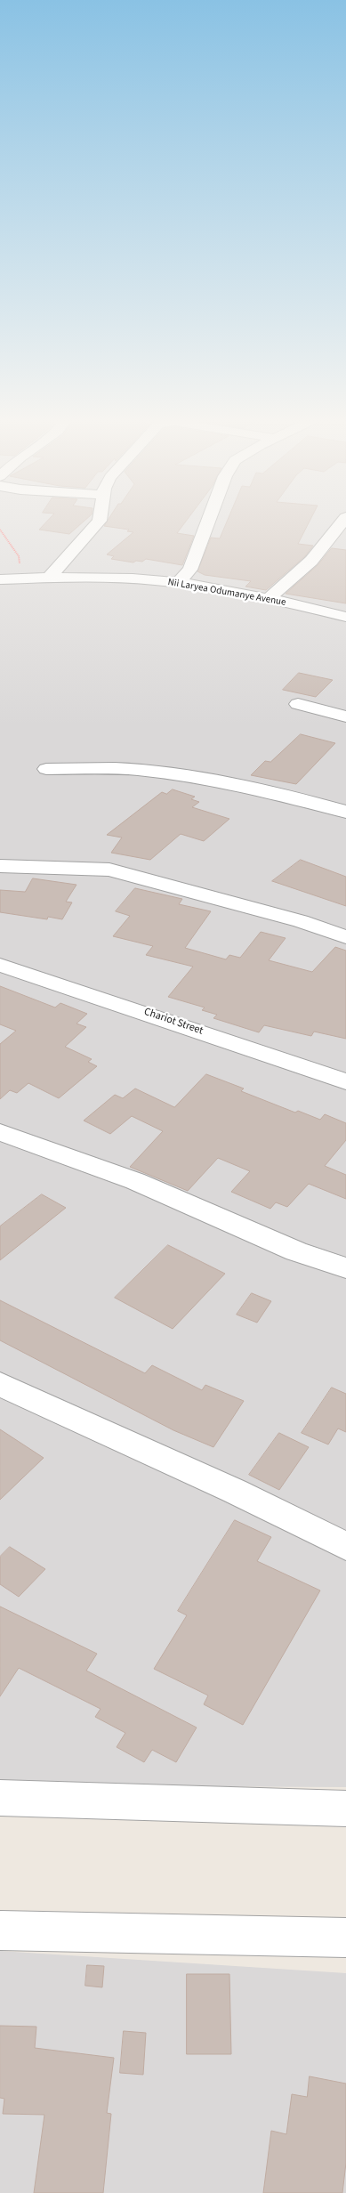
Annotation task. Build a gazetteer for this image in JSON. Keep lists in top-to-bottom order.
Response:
{
  "streets": {
    "street": ["Nii Laryea Odumanye Avenue", "Chariot Street"]
  }
}
